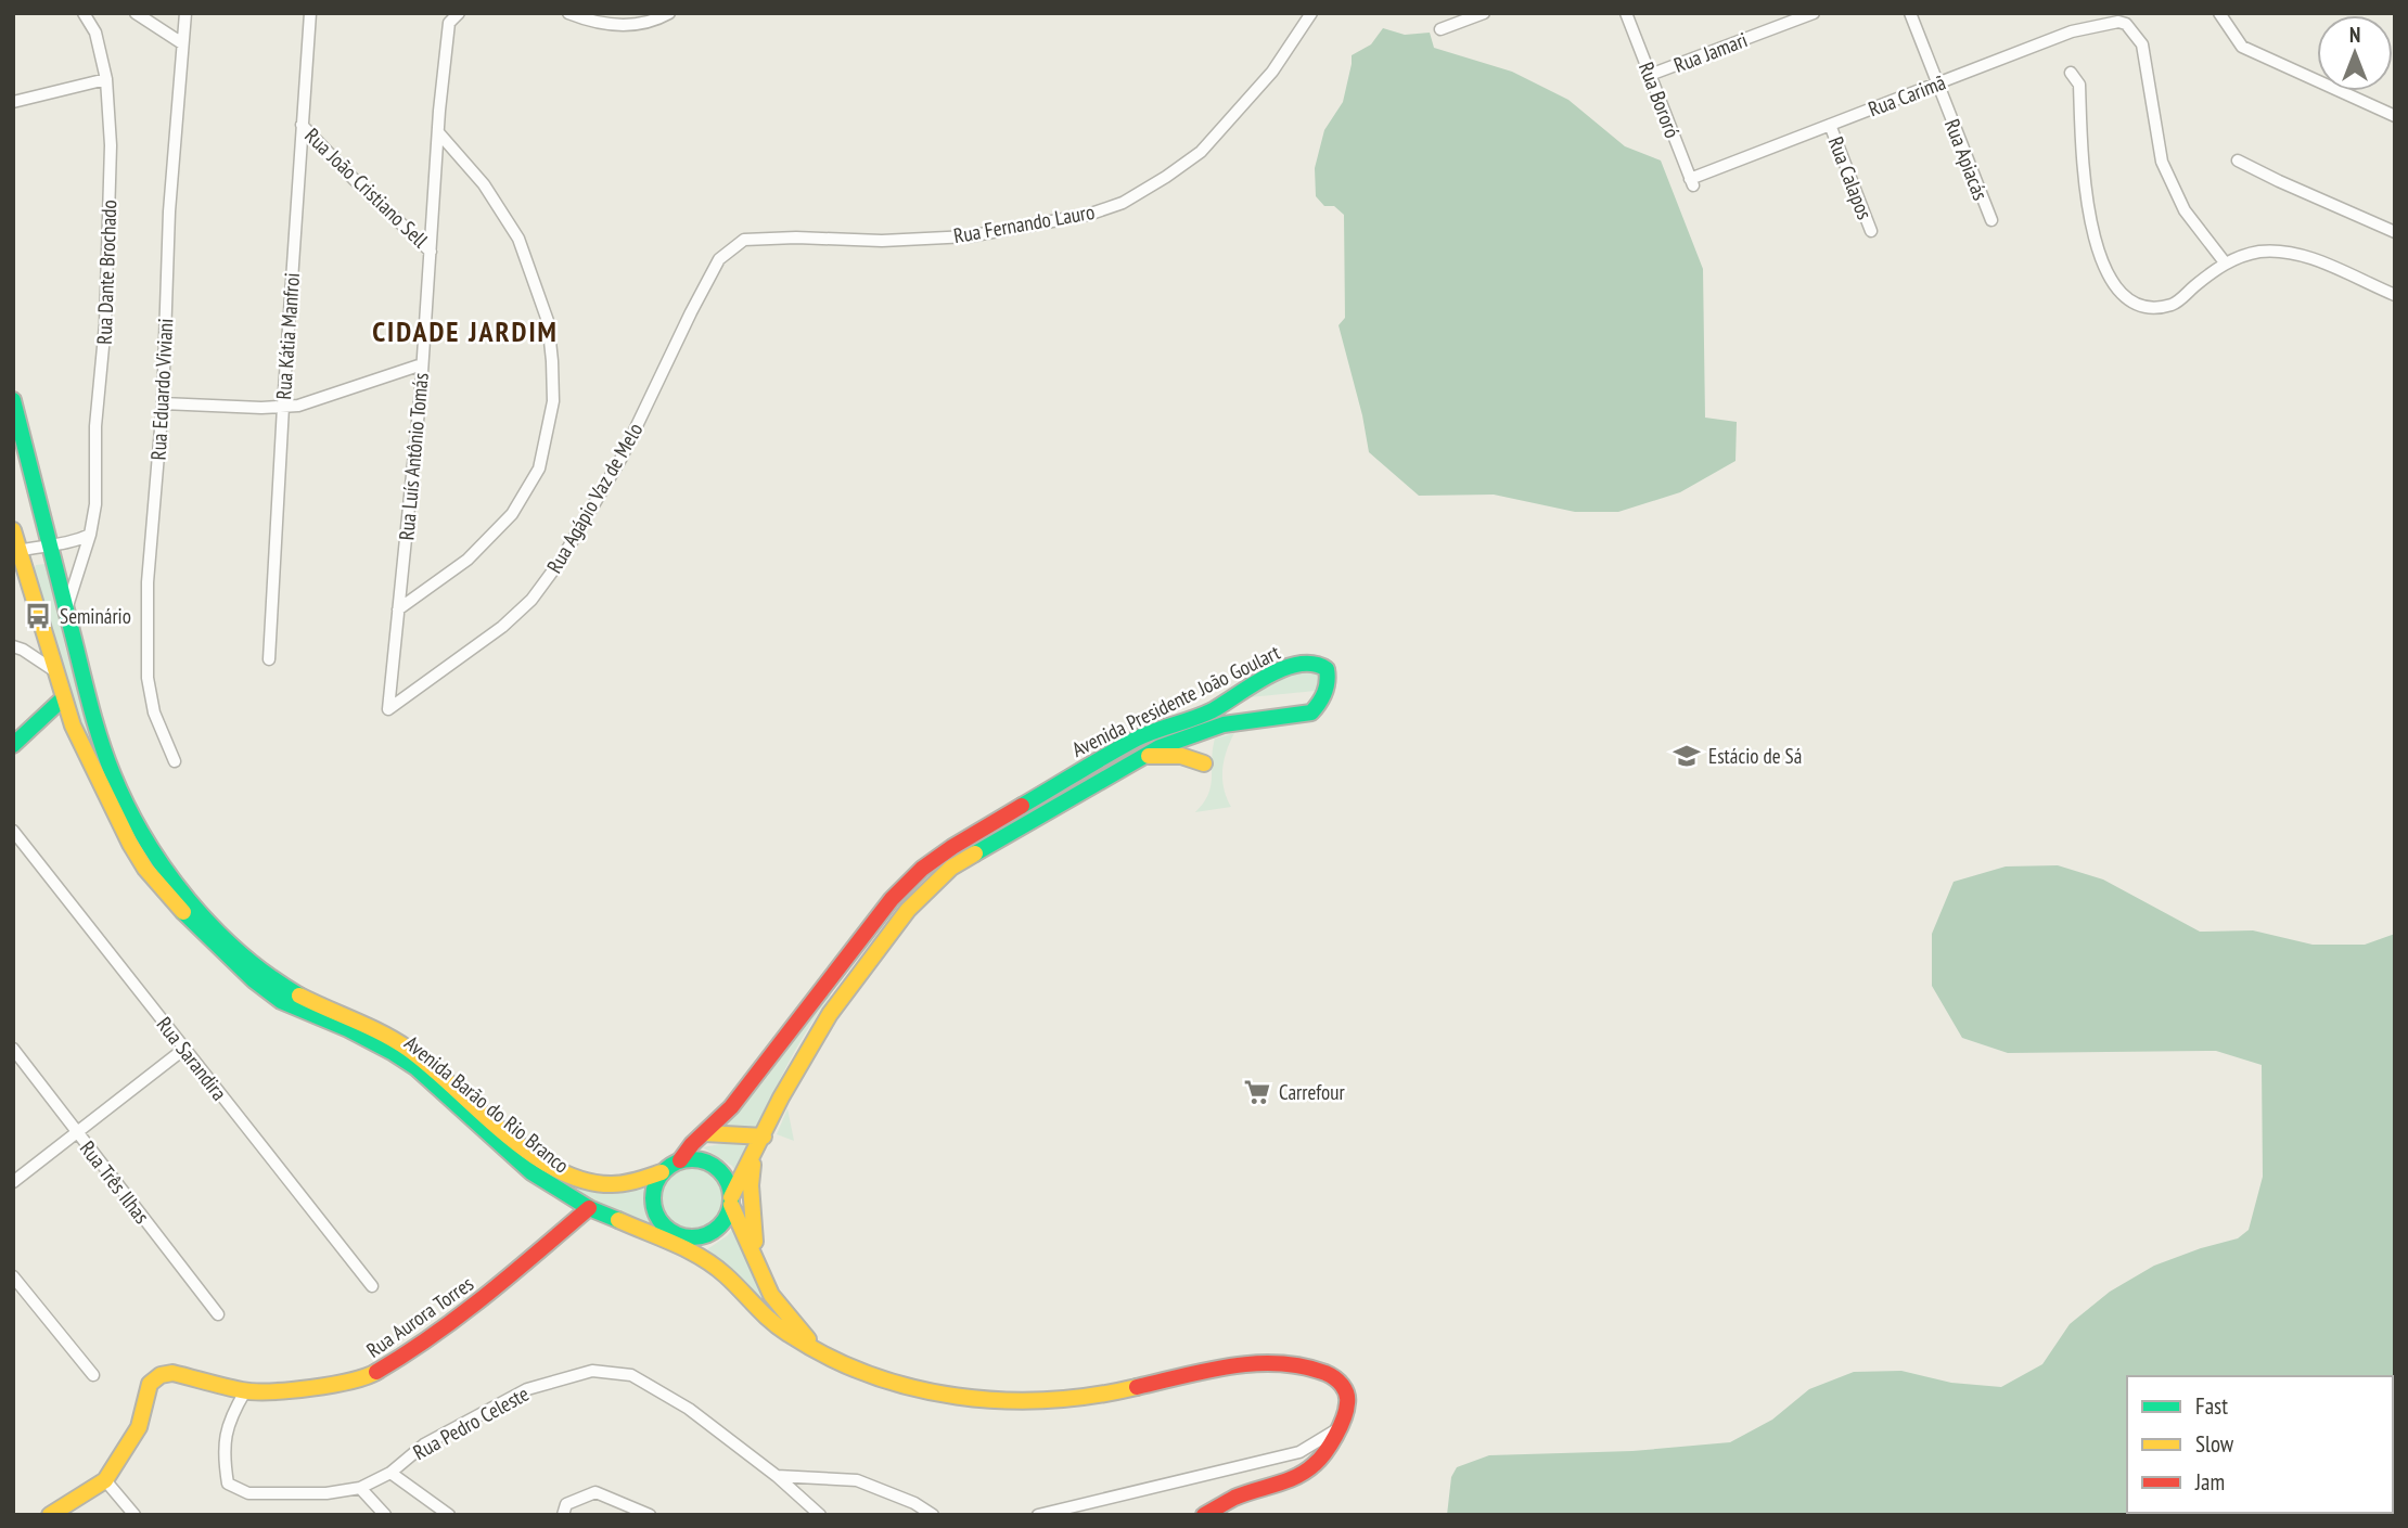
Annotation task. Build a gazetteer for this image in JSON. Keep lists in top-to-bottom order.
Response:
{
  "streets": {
    "street": [
      "Rua Jamari",
      "Rua Carimã",
      "Rua Bororó",
      "Rua Apiacás",
      "Rua Calapos",
      "Rua João Cristiano Sell",
      "Rua Fernando Lauro",
      "Rua Dante Brochado",
      "Rua Kátia Manfroi",
      "Rua Eduardo Viviani",
      "Rua Luís Antônio Tomás",
      "Rua Agápio Vaz de Melo",
      "Avenida Presidente João Goulart",
      "Rua Sarandira",
      "Avenida Barão do Rio Branco",
      "Rua Três Ilhas",
      "Rua Aurora Torres",
      "Rua Pedro Celeste"
    ]
  },
  "crossings": [
    ["Rua Jamari", "Rua Bororó"],
    ["Rua Carimã", "Rua Bororó"],
    ["Rua Carimã", "Rua Apiacás"],
    ["Rua Carimã", "Rua Calapos"],
    ["Rua João Cristiano Sell", "Rua Kátia Manfroi"],
    ["Rua João Cristiano Sell", "Rua Luís Antônio Tomás"],
    ["Rua Fernando Lauro", "Rua Agápio Vaz de Melo"],
    ["Rua Dante Brochado", "Avenida Barão do Rio Branco"],
    ["Rua Luís Antônio Tomás", "Rua Agápio Vaz de Melo"],
    ["Avenida Presidente João Goulart", "Avenida Barão do Rio Branco"],
    ["Avenida Barão do Rio Branco", "Rua Aurora Torres"],
    ["Rua Aurora Torres", "Rua Pedro Celeste"]
  ],
  "districts": ["CIDADE JARDIM"],
  "places": {
    "bus stop": ["Seminário"],
    "school or university": ["Estácio de Sá"],
    "supermarket": ["Carrefour"]
  },
  "legend": ["Fast", "Slow", "Jam"],
  "north": "top"
}
